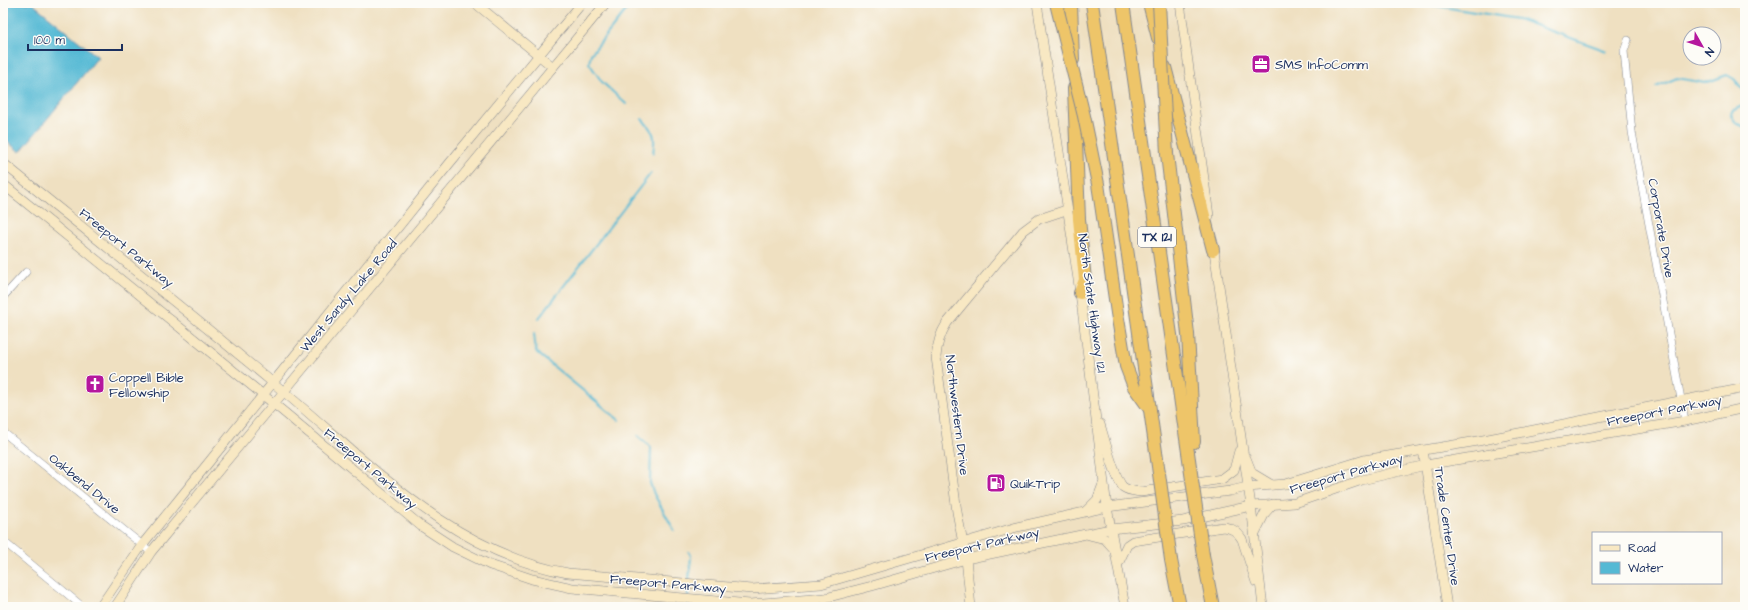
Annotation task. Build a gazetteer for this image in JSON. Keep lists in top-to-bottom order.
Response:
{
  "streets": {
    "highway": ["TX 121"],
    "main road": [
      "Freeport Parkway",
      "West Sandy Lake Road",
      "North State Highway 121",
      "Northwestern Drive",
      "Trade Center Drive"
    ],
    "street": ["Corporate Drive", "Oakbend Drive"]
  },
  "crossings": [
    ["Corporate Drive", "Freeport Parkway"],
    ["Freeport Parkway", "West Sandy Lake Road"],
    ["Freeport Parkway", "North State Highway 121"],
    ["Freeport Parkway", "Northwestern Drive"],
    ["Freeport Parkway", "Trade Center Drive"],
    ["West Sandy Lake Road", "Oakbend Drive"],
    ["North State Highway 121", "Northwestern Drive"]
  ],
  "places": {
    "office": ["SMS InfoComm"],
    "church": ["Coppell Bible Fellowship"],
    "fuel station": ["QuikTrip"]
  },
  "legend": ["Road", "Water"],
  "scale_bar": "100 m",
  "north": "bottom right"
}
